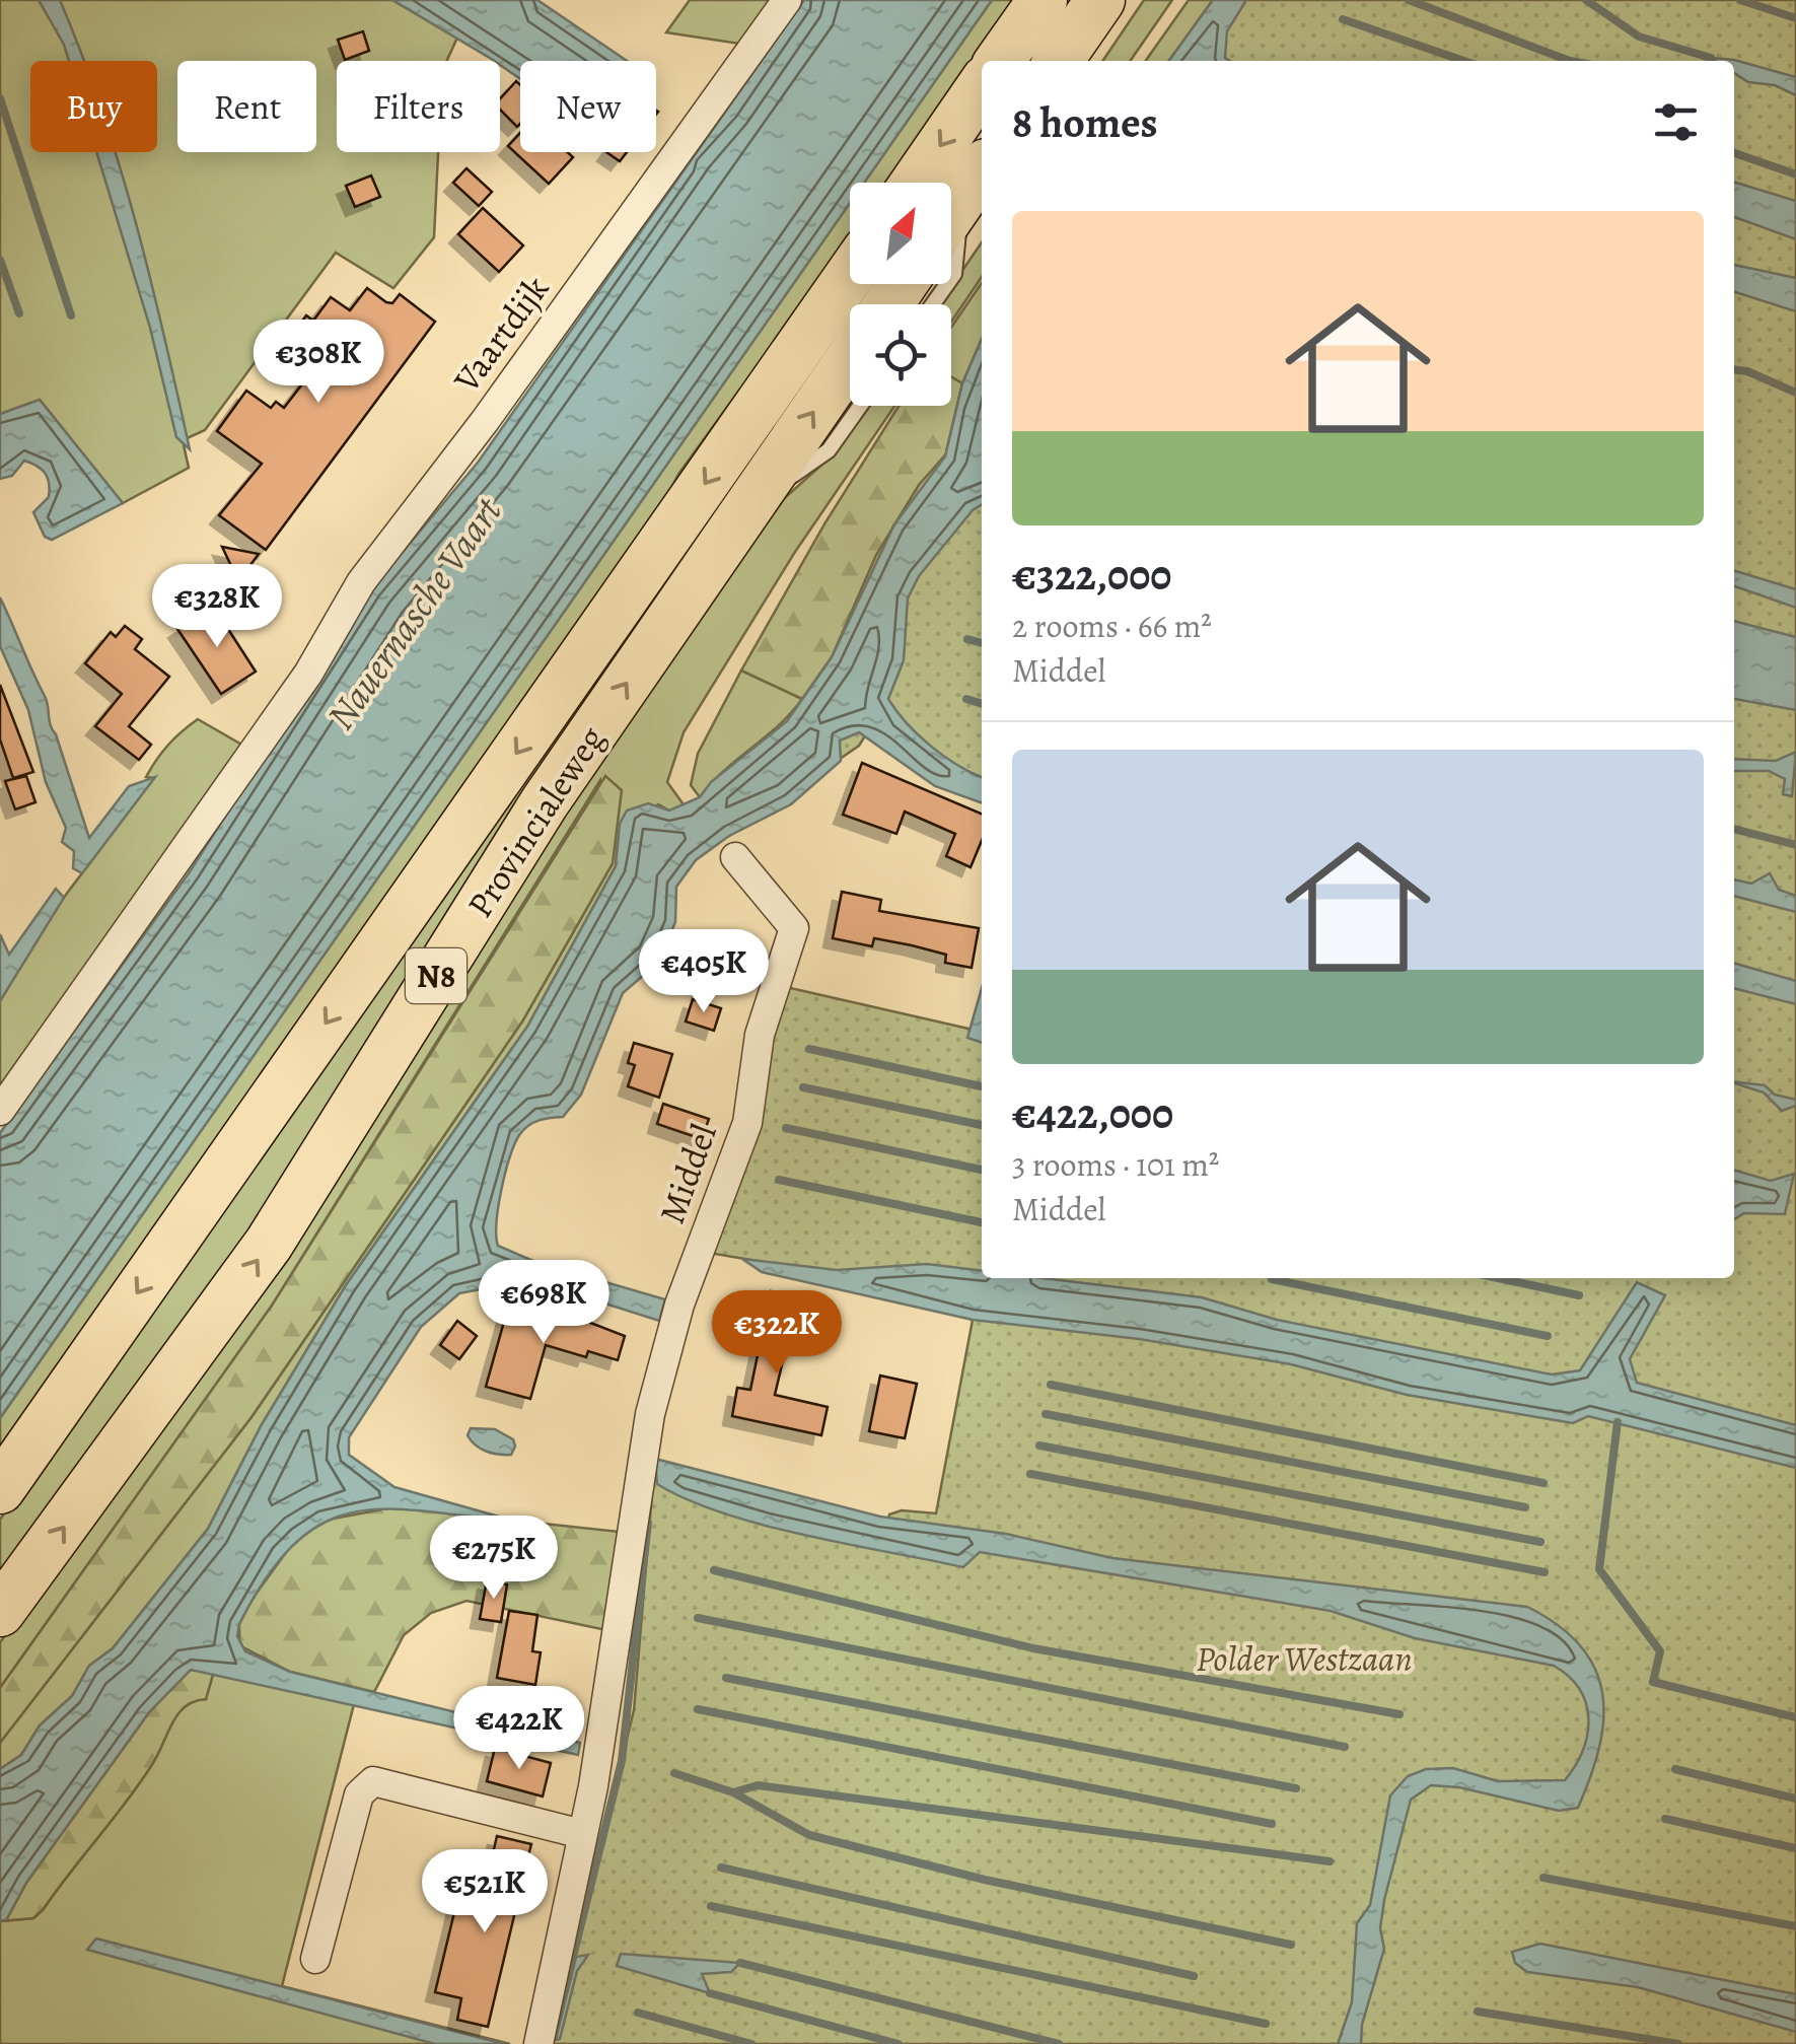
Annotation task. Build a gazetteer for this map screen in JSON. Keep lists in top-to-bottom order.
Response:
{
  "streets": {
    "highway": ["Provincialeweg", "N8"],
    "street": ["Vaartdijk", "Middel"]
  },
  "water": ["Nauernasche Vaart"],
  "parks": ["Polder Westzaan"],
  "north": "top right",
  "page": {
    "chip": [
      "Buy",
      "Rent",
      "Filters",
      "New"
    ],
    "heading": "8 homes",
    "list": [
      {
        "name": "€322,000",
        "note": "2 rooms · 66 m² · Middel"
      },
      {
        "name": "€422,000",
        "note": "3 rooms · 101 m² · Middel"
      }
    ],
    "price": [
      "€308K",
      "€328K",
      "€405K",
      "€698K",
      "€322K",
      "€275K",
      "€422K",
      "€521K"
    ]
  }
}
